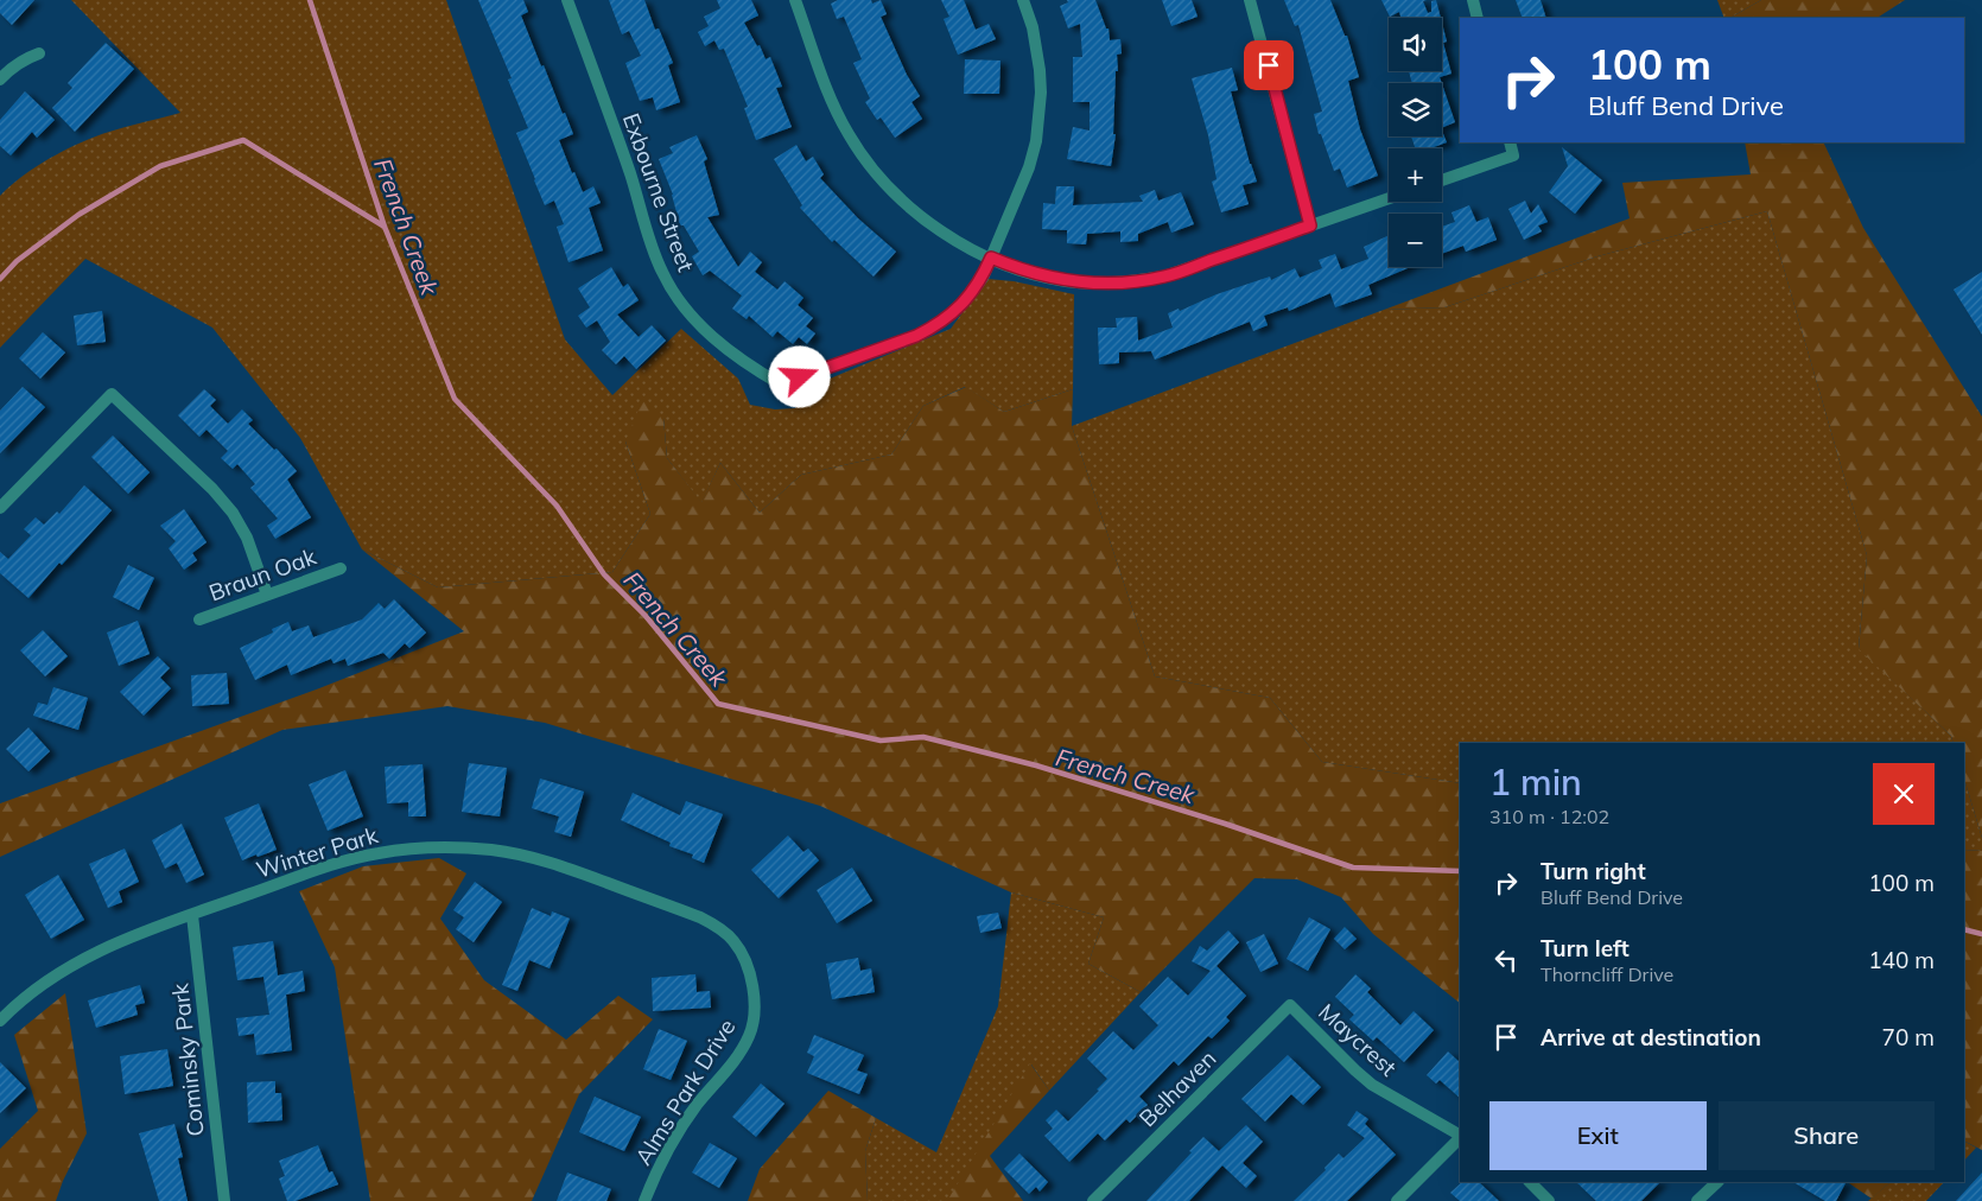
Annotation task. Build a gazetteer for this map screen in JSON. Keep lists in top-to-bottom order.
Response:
{
  "streets": {
    "street": [
      "Exbourne Street",
      "Braun Oak",
      "Winter Park",
      "Maycrest",
      "Cominsky Park",
      "Belhaven",
      "Alms Park Drive"
    ]
  },
  "crossings": [
    ["Winter Park", "Cominsky Park"],
    ["Winter Park", "Alms Park Drive"],
    ["Maycrest", "Belhaven"]
  ],
  "water": ["French Creek"],
  "page": {
    "map_buttons": ["+", "−"],
    "turn": ["100 m", "Bluff Bend Drive"],
    "heading": ["1 min", "310 m · 12:02"],
    "list": [
      {
        "name": "Turn right",
        "note": "Bluff Bend Drive",
        "value": "100 m"
      },
      {
        "name": "Turn left",
        "note": "Thorncliff Drive",
        "value": "140 m"
      },
      {
        "name": "Arrive at destination",
        "value": "70 m"
      }
    ],
    "buttons": ["Exit", "Share"]
  }
}
